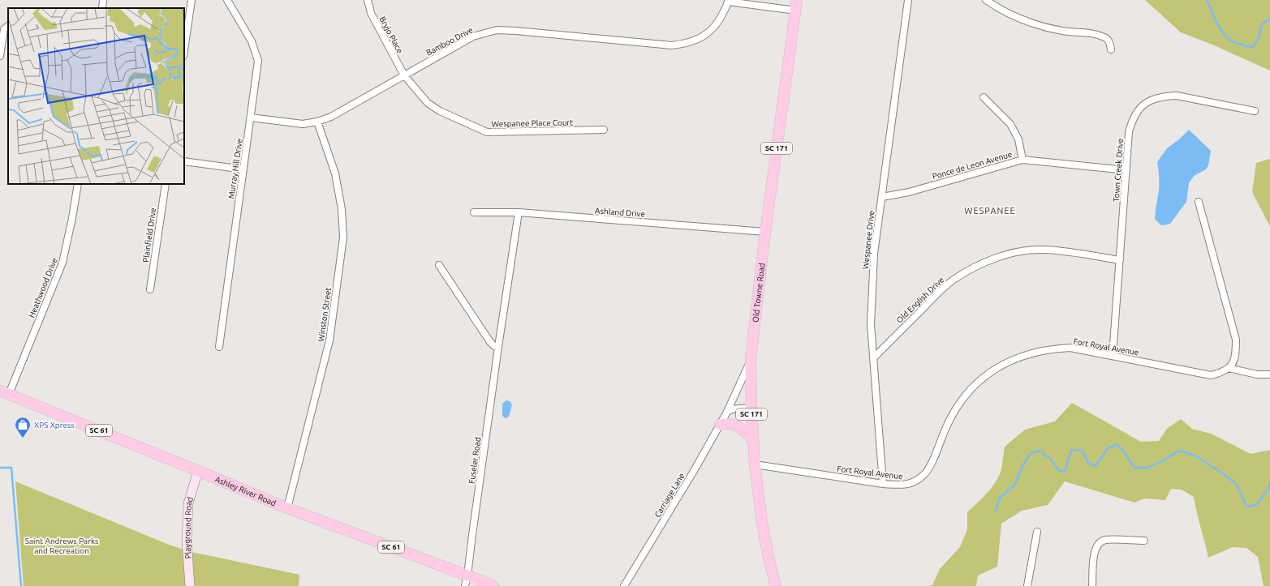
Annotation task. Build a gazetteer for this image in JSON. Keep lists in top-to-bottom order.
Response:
{
  "streets": {
    "main road": [
      "SC 171",
      "Old Towne Road",
      "SC 61",
      "Ashley River Road",
      "Playground Road"
    ],
    "street": [
      "Bryjo Place",
      "Bamboo Drive",
      "Wespanee Place Court",
      "Ponce de Leon Avenue",
      "Murray Hill Drive",
      "Town Creek Drive",
      "Ashland Drive",
      "Plainfield Drive",
      "Wespanee Drive",
      "Heathwood Drive",
      "Old English Drive",
      "Winston Street",
      "Fort Royal Avenue",
      "Fuseler Road",
      "Carriage Lane"
    ]
  },
  "crossings": [
    ["Bryjo Place", "Bamboo Drive"],
    ["Bryjo Place", "Wespanee Place Court"],
    ["Bamboo Drive", "Wespanee Place Court"],
    ["Bamboo Drive", "Murray Hill Drive"],
    ["Bamboo Drive", "Winston Street"],
    ["Ponce de Leon Avenue", "Town Creek Drive"],
    ["Ponce de Leon Avenue", "Wespanee Drive"],
    ["Town Creek Drive", "Old English Drive"],
    ["Town Creek Drive", "Fort Royal Avenue"],
    ["Ashland Drive", "Old Towne Road"],
    ["Ashland Drive", "Fuseler Road"],
    ["Wespanee Drive", "Old English Drive"],
    ["Wespanee Drive", "Fort Royal Avenue"],
    ["Heathwood Drive", "Ashley River Road"],
    ["Old Towne Road", "Fort Royal Avenue"],
    ["Old Towne Road", "Carriage Lane"],
    ["Winston Street", "Ashley River Road"],
    ["Fuseler Road", "Ashley River Road"],
    ["Ashley River Road", "Playground Road"]
  ],
  "districts": ["WESPANEE"],
  "parks": ["Saint Andrews Parks and Recreation"],
  "places": {
    "shop": ["XPS Xpress"]
  }
}
